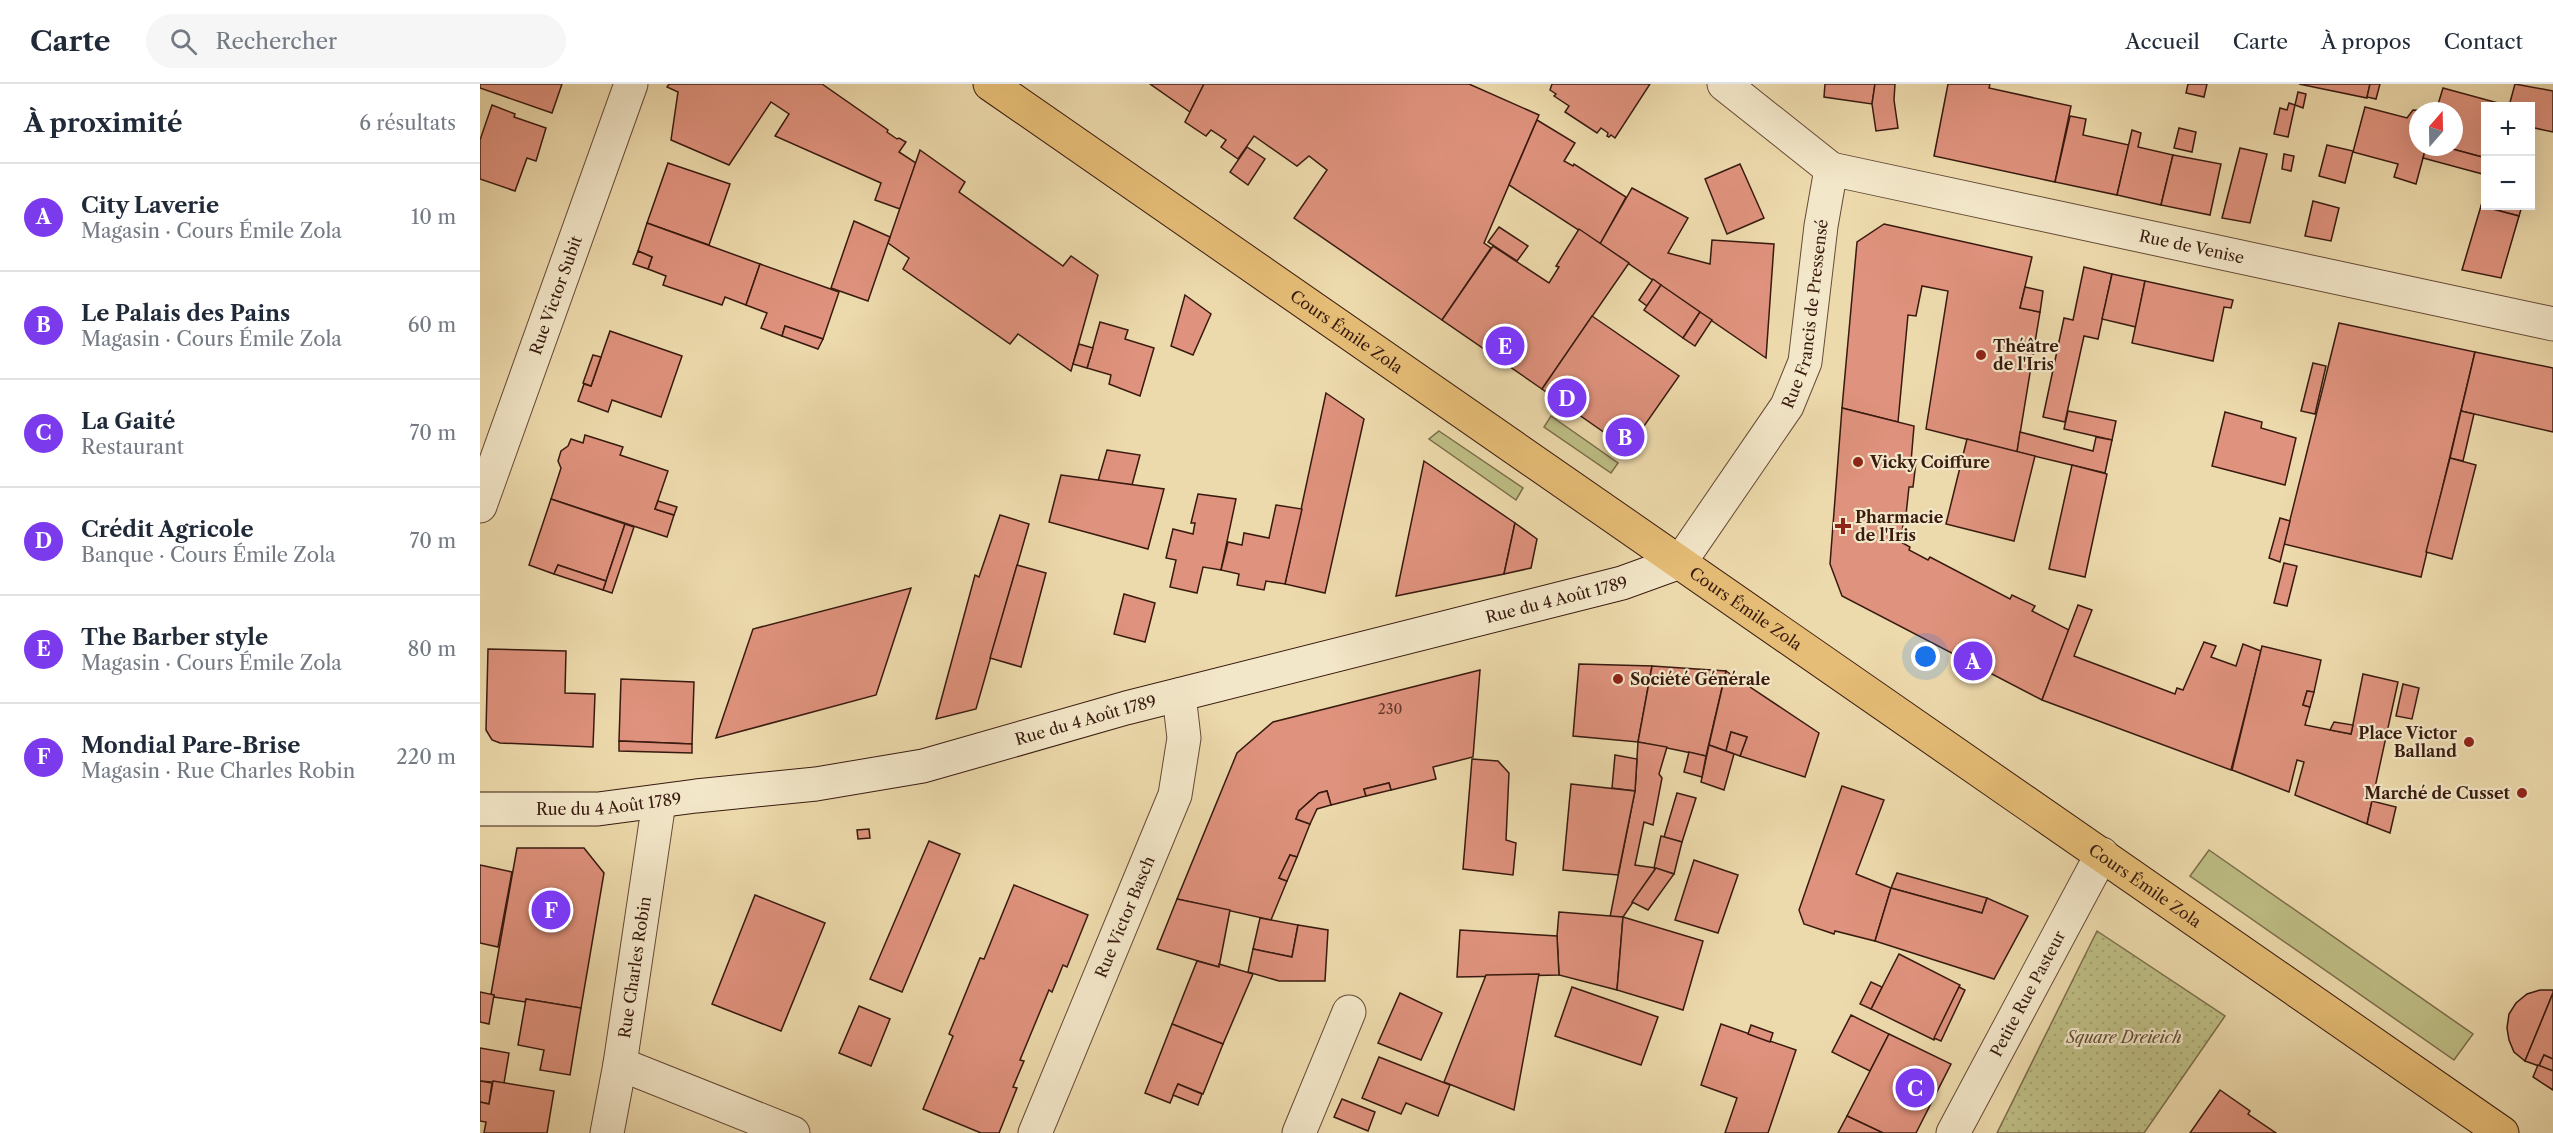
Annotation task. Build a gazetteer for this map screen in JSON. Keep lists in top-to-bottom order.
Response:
{
  "streets": {
    "main road": ["Cours Émile Zola"],
    "street": [
      "Rue de Venise",
      "Rue Victor Subit",
      "Rue Francis de Pressensé",
      "Rue du 4 Août 1789",
      "Rue Victor Basch",
      "Rue Charles Robin",
      "Petite Rue Pasteur"
    ]
  },
  "crossings": [
    ["Rue de Venise", "Rue Francis de Pressensé"],
    ["Rue Francis de Pressensé", "Cours Émile Zola"],
    ["Rue Francis de Pressensé", "Rue du 4 Août 1789"],
    ["Cours Émile Zola", "Rue du 4 Août 1789"],
    ["Cours Émile Zola", "Petite Rue Pasteur"],
    ["Rue du 4 Août 1789", "Rue Victor Basch"],
    ["Rue du 4 Août 1789", "Rue Charles Robin"]
  ],
  "parks": ["Square Dreieich"],
  "places": {
    "other": [
      "Théâtre de l'Iris",
      "Vicky Coiffure",
      "Société Générale",
      "Place Victor Balland",
      "Marché de Cusset"
    ],
    "health": ["Pharmacie de l'Iris"]
  },
  "house_numbers": ["230"],
  "north": "top",
  "page": {
    "header": "Carte",
    "search": "Rechercher",
    "nav": [
      "Accueil",
      "Carte",
      "À propos",
      "Contact"
    ],
    "heading": ["À proximité", "6 résultats"],
    "map_buttons": ["+", "−"],
    "list": [
      {
        "mark": "A",
        "name": "City Laverie",
        "note": "Magasin · Cours Émile Zola",
        "value": "10 m"
      },
      {
        "mark": "B",
        "name": "Le Palais des Pains",
        "note": "Magasin · Cours Émile Zola",
        "value": "60 m"
      },
      {
        "mark": "C",
        "name": "La Gaité",
        "note": "Restaurant",
        "value": "70 m"
      },
      {
        "mark": "D",
        "name": "Crédit Agricole",
        "note": "Banque · Cours Émile Zola",
        "value": "70 m"
      },
      {
        "mark": "E",
        "name": "The Barber style",
        "note": "Magasin · Cours Émile Zola",
        "value": "80 m"
      },
      {
        "mark": "F",
        "name": "Mondial Pare-Brise",
        "note": "Magasin · Rue Charles Robin",
        "value": "220 m"
      }
    ],
    "pins": [
      "E",
      "D",
      "B",
      "A",
      "F",
      "C"
    ]
  }
}
